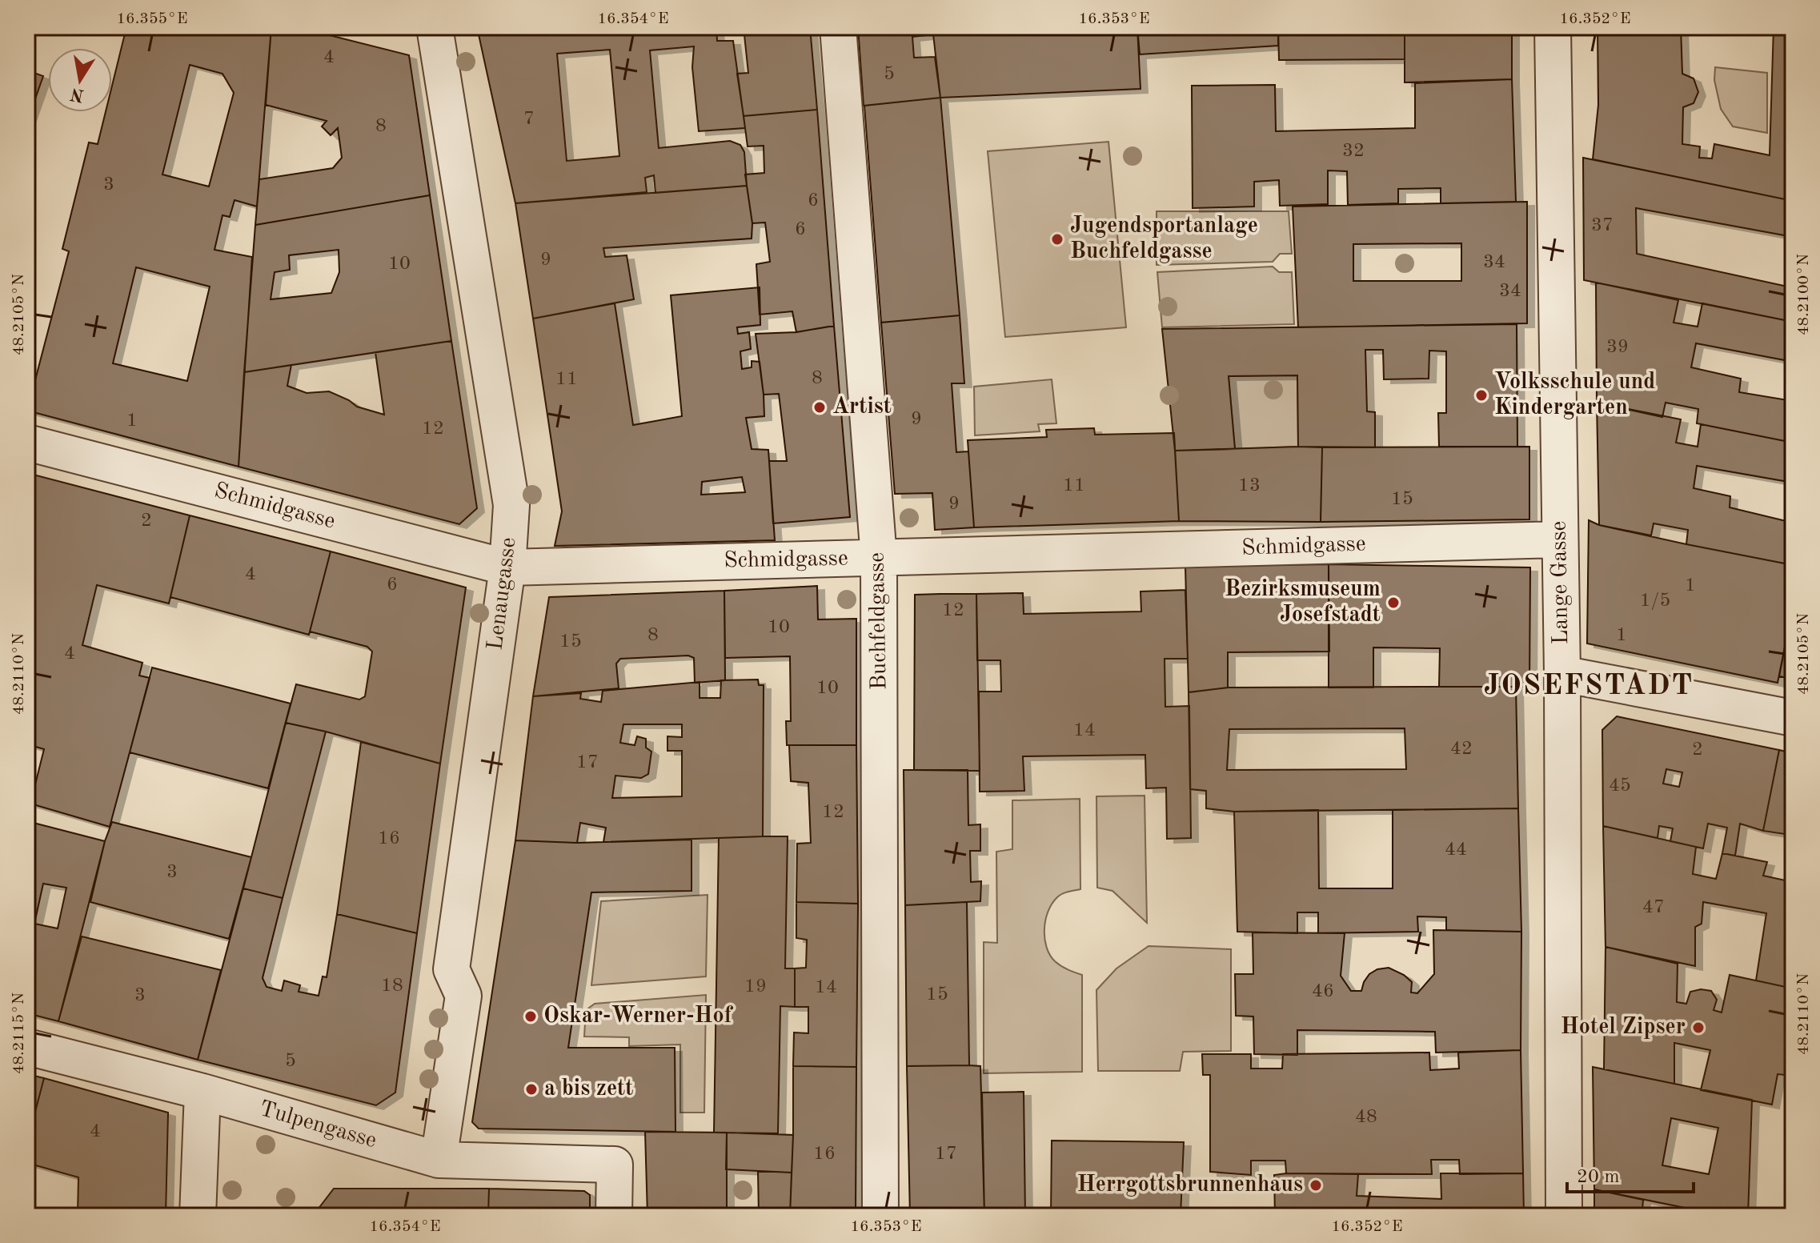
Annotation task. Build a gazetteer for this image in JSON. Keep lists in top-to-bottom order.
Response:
{
  "streets": {
    "street": [
      "Schmidgasse",
      "Lange Gasse",
      "Lenaugasse",
      "Buchfeldgasse",
      "Tulpengasse"
    ]
  },
  "crossings": [
    ["Schmidgasse", "Lange Gasse"],
    ["Schmidgasse", "Lenaugasse"],
    ["Schmidgasse", "Buchfeldgasse"],
    ["Lenaugasse", "Tulpengasse"]
  ],
  "districts": ["JOSEFSTADT"],
  "places": [
    "Jugendsportanlage Buchfeldgasse",
    "Volksschule und Kindergarten",
    "Artist",
    "Bezirksmuseum Josefstadt",
    "Oskar-Werner-Hof",
    "Hotel Zipser",
    "a bis zett",
    "Herrgottsbrunnenhaus"
  ],
  "house_numbers": [
    "4",
    "5",
    "7",
    "8",
    "32",
    "3",
    "6",
    "37",
    "6",
    "9",
    "34",
    "10",
    "34",
    "39",
    "8",
    "11",
    "9",
    "1",
    "12",
    "11",
    "13",
    "15",
    "9",
    "2",
    "4",
    "6",
    "1",
    "1/5",
    "12",
    "10",
    "8",
    "1",
    "15",
    "4",
    "10",
    "14",
    "42",
    "2",
    "17",
    "45",
    "12",
    "16",
    "44",
    "3",
    "47",
    "18",
    "19",
    "14",
    "46",
    "15",
    "3",
    "5",
    "48",
    "4",
    "16",
    "17"
  ],
  "scale_bar": "20 m",
  "north": "bottom",
  "coordinates": [
    "16.355°E",
    "16.354°E",
    "16.353°E",
    "16.352°E",
    "48.2100°N",
    "48.2105°N",
    "48.2110°N",
    "48.2115°N"
  ]
}
